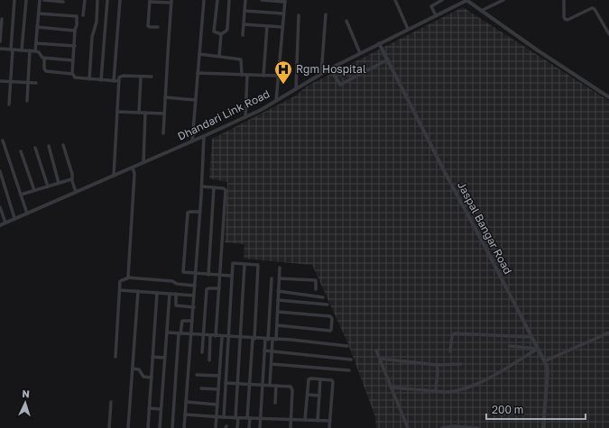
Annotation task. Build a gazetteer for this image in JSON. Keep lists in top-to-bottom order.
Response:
{
  "streets": {
    "street": ["Dhandari Link Road", "Jaspal Bangar Road"]
  },
  "crossings": [
    ["Dhandari Link Road", "Jaspal Bangar Road"]
  ],
  "places": {
    "hospital": ["Rgm Hospital"]
  },
  "scale_bar": "200 m",
  "north": "top"
}
